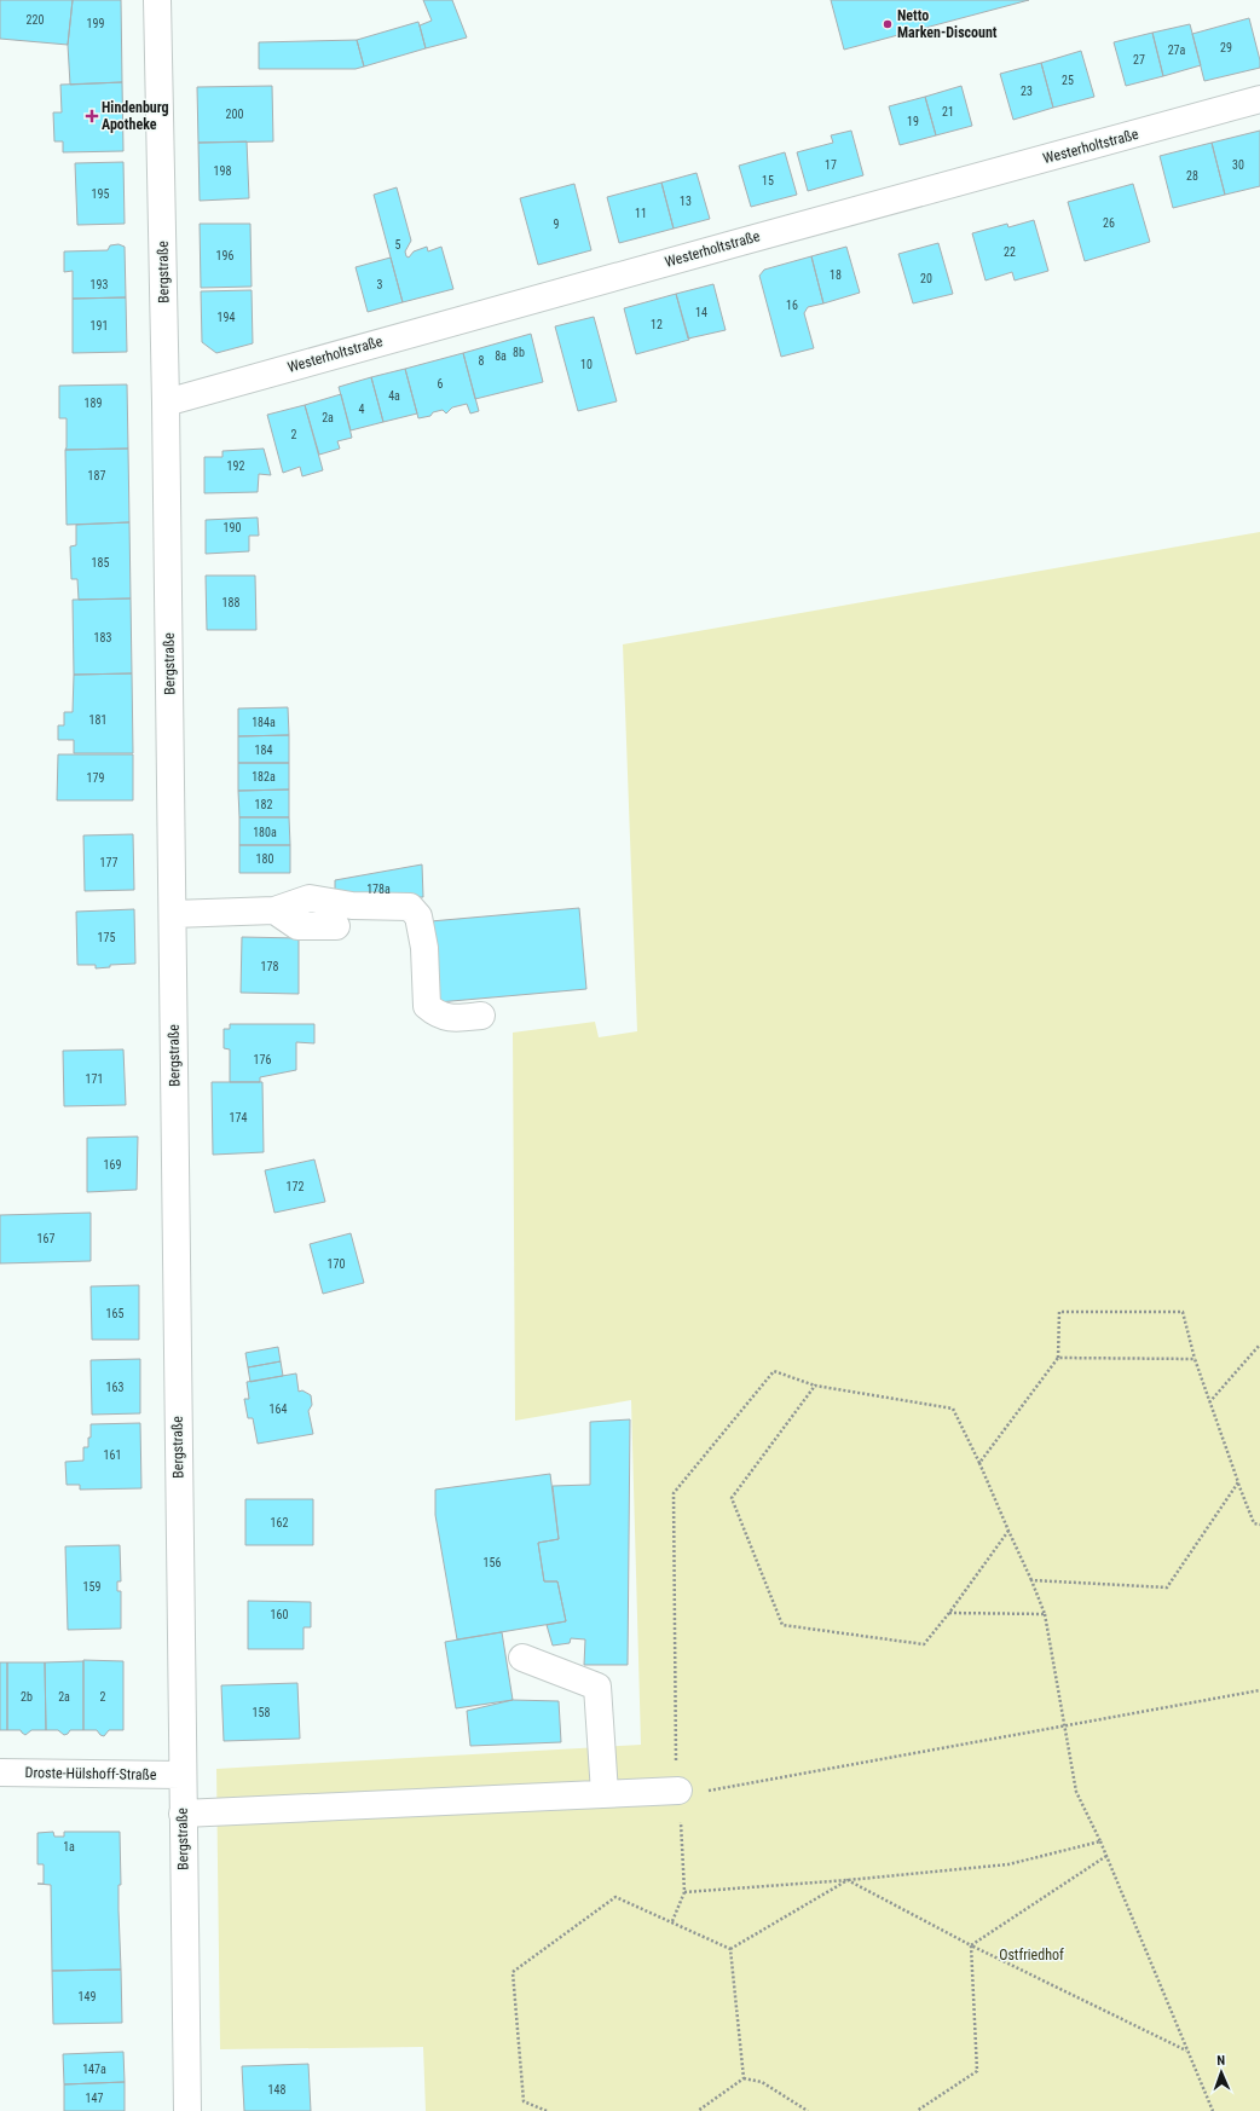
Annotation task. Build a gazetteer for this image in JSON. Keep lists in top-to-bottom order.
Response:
{
  "streets": {
    "street": ["Westerholtstraße", "Bergstraße", "Droste-Hülshoff-Straße"]
  },
  "crossings": [
    ["Westerholtstraße", "Bergstraße"],
    ["Bergstraße", "Droste-Hülshoff-Straße"]
  ],
  "parks": ["Ostfriedhof"],
  "places": {
    "other": ["Netto Marken-Discount"],
    "health": ["Hindenburg Apotheke"]
  },
  "house_numbers": [
    "220",
    "199",
    "29",
    "27a",
    "27",
    "25",
    "23",
    "21",
    "200",
    "19",
    "17",
    "30",
    "198",
    "28",
    "15",
    "195",
    "13",
    "11",
    "26",
    "9",
    "5",
    "22",
    "196",
    "18",
    "20",
    "193",
    "3",
    "16",
    "14",
    "194",
    "12",
    "191",
    "8b",
    "8a",
    "8",
    "10",
    "6",
    "4a",
    "189",
    "4",
    "2a",
    "2",
    "192",
    "187",
    "190",
    "185",
    "188",
    "183",
    "181",
    "184a",
    "184",
    "182a",
    "179",
    "182",
    "180a",
    "180",
    "177",
    "178a",
    "175",
    "178",
    "176",
    "171",
    "174",
    "169",
    "172",
    "167",
    "170",
    "165",
    "163",
    "164",
    "161",
    "162",
    "156",
    "159",
    "160",
    "2b",
    "2a",
    "2",
    "158",
    "1a",
    "149",
    "147a",
    "148",
    "147"
  ],
  "north": "top"
}
